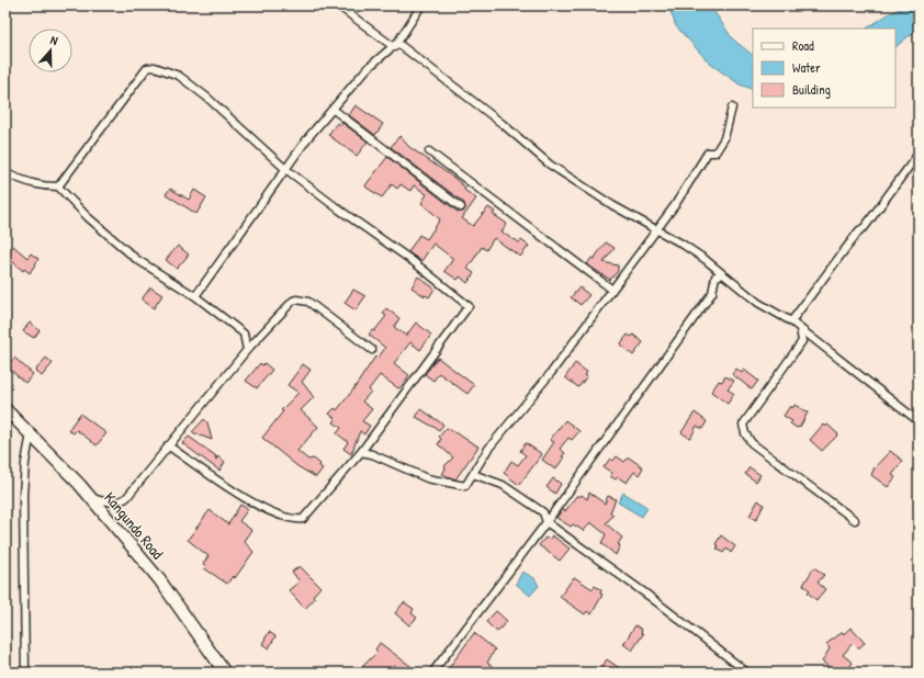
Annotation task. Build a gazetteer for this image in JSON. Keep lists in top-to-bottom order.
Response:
{
  "streets": {
    "highway": ["Kangundo Road"]
  },
  "legend": ["Road", "Water", "Building"],
  "north": "top"
}
